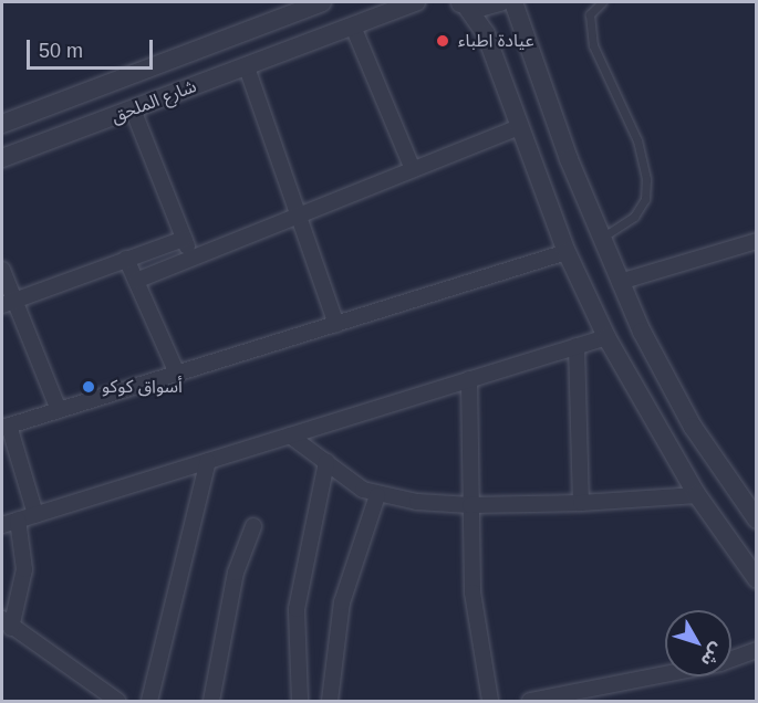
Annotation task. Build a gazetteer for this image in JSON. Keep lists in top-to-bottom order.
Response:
{
  "streets": {
    "street": ["شارع الملحق"]
  },
  "places": ["عيادة اطباء", "أسواق كوكو"],
  "scale_bar": "50 m",
  "north": "bottom right"
}
